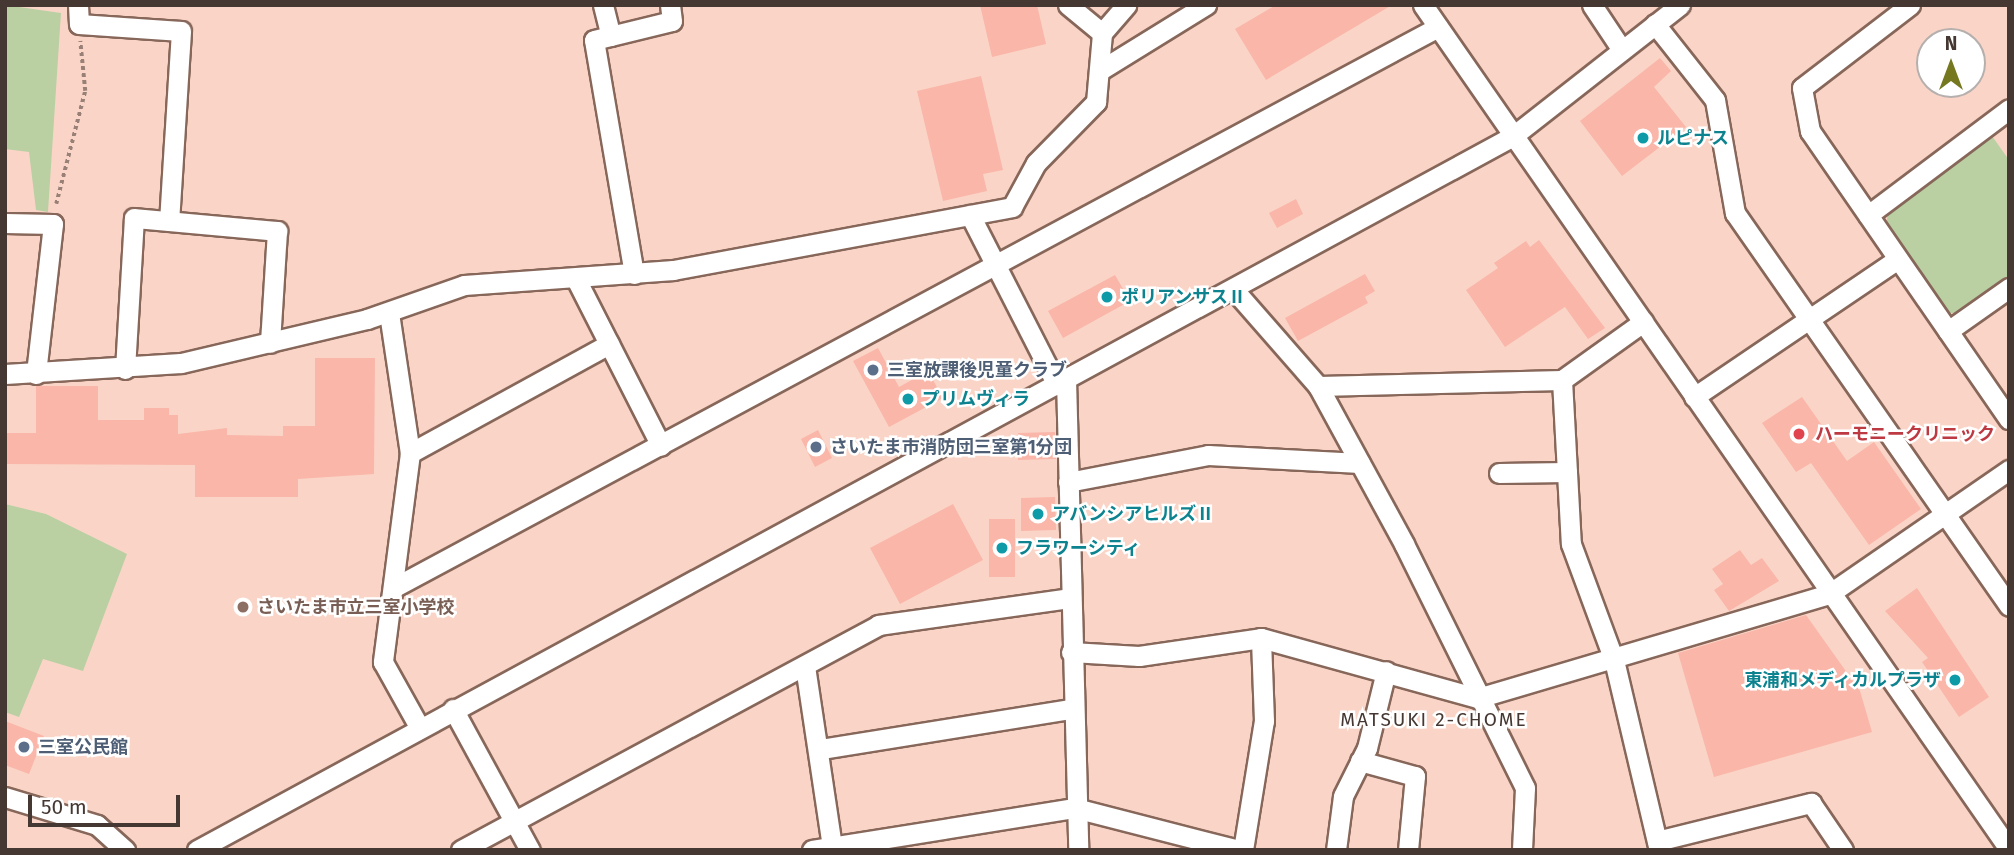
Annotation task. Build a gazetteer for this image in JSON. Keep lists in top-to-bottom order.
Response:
{
  "districts": ["MATSUKI 2-CHOME"],
  "places": [
    "ルピナス",
    "ポリアンサスⅡ",
    "三室放課後児童クラブ",
    "プリムヴィラ",
    "ハーモニークリニック",
    "さいたま市消防団三室第1分団",
    "アバンシアヒルズⅡ",
    "フラワーシティ",
    "さいたま市立三室小学校",
    "東浦和メディカルプラザ",
    "三室公民館"
  ],
  "scale_bar": "50 m",
  "north": "top"
}
